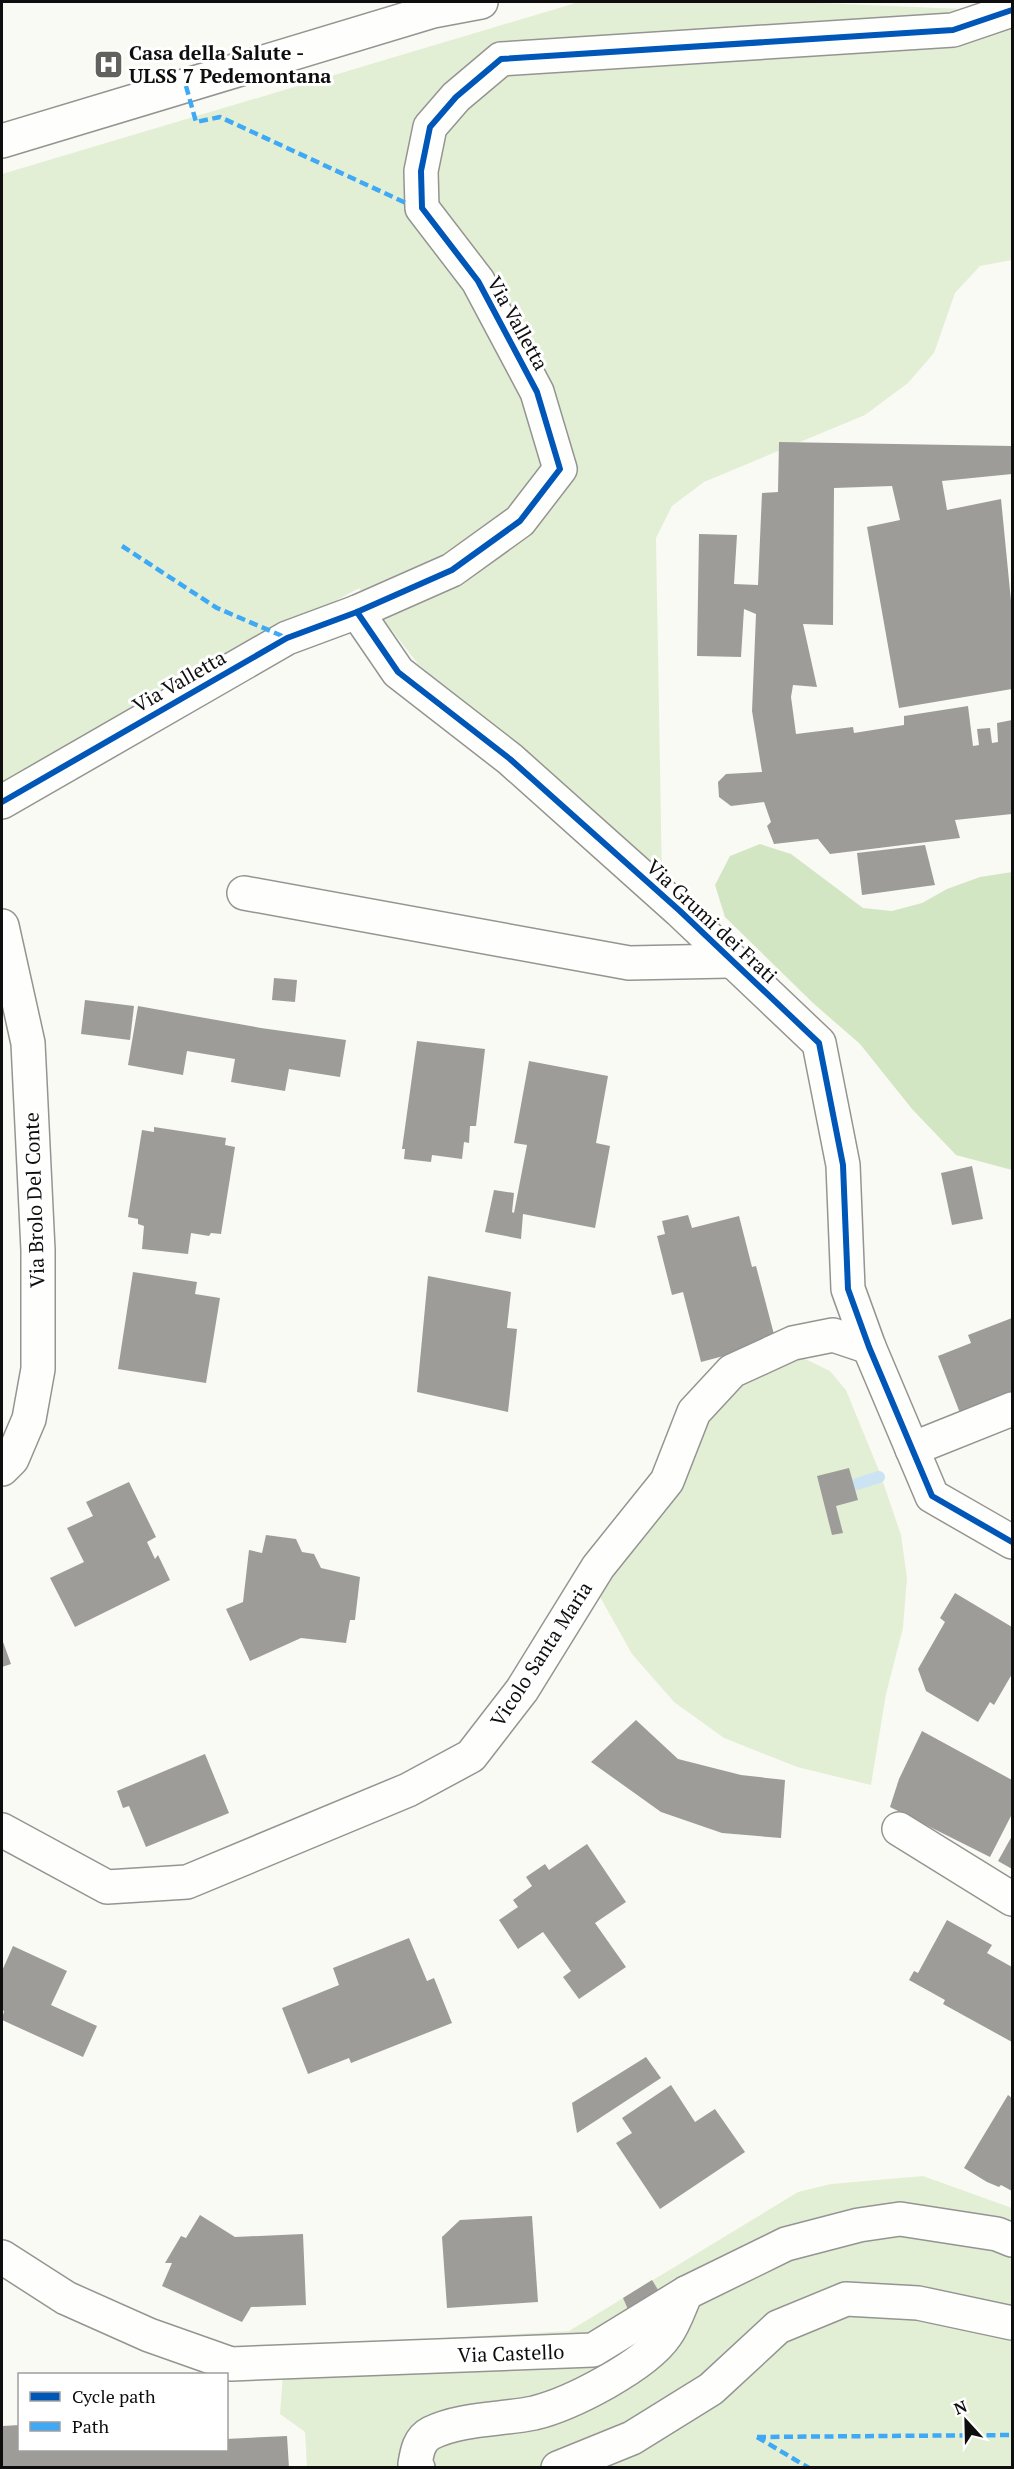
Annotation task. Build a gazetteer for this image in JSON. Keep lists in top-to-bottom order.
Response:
{
  "streets": {
    "street": [
      "Via Valletta",
      "Via Grumi dei Frati",
      "Via Brolo Del Conte",
      "Vicolo Santa Maria",
      "Via Castello"
    ]
  },
  "crossings": [
    ["Via Valletta", "Via Grumi dei Frati"],
    ["Via Grumi dei Frati", "Vicolo Santa Maria"]
  ],
  "places": {
    "hospital": ["Casa della Salute - ULSS 7 Pedemontana"]
  },
  "legend": ["Cycle path", "Path"],
  "north": "top"
}
